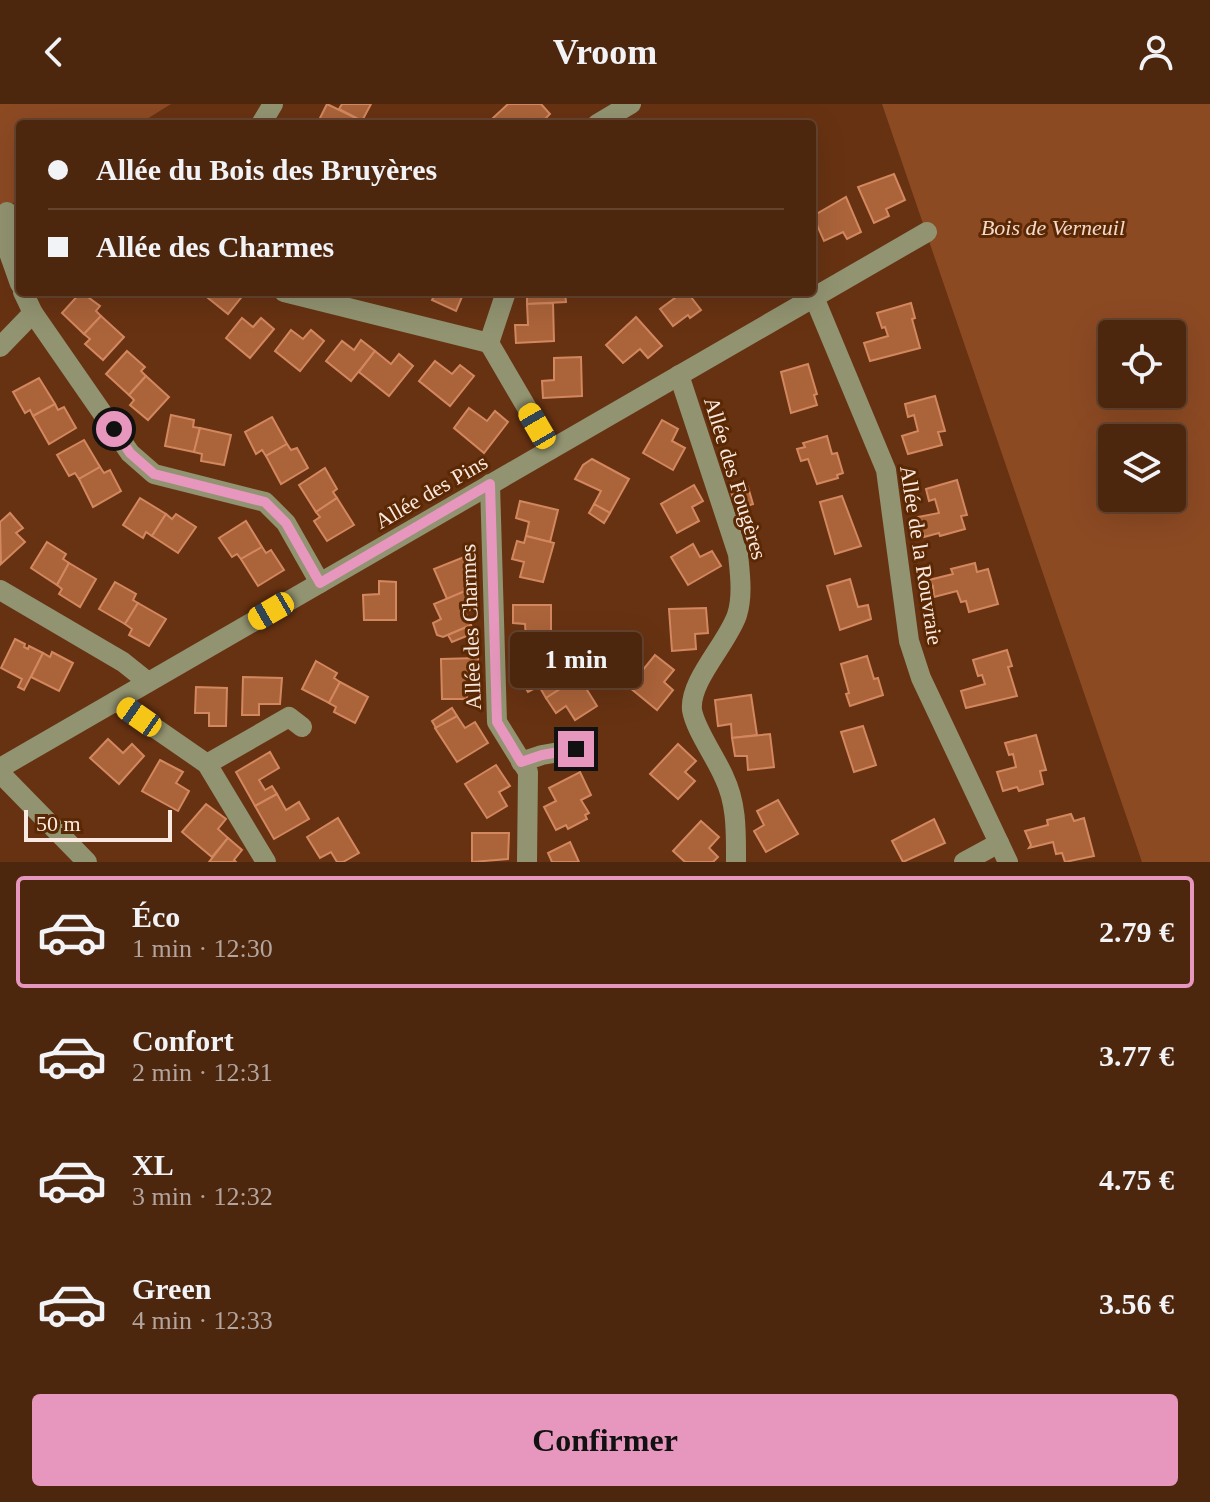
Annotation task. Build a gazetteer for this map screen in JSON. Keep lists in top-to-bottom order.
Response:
{
  "streets": {
    "street": [
      "Allée des Fougères",
      "Allée des Pins",
      "Allée de la Rouvraie",
      "Allée des Charmes"
    ]
  },
  "crossings": [
    ["Allée des Fougères", "Allée des Pins"],
    ["Allée des Pins", "Allée de la Rouvraie"],
    ["Allée des Pins", "Allée des Charmes"]
  ],
  "parks": ["Bois de Verneuil"],
  "scale_bar": "50 m",
  "page": {
    "header": "Vroom",
    "banner": ["Allée du Bois des Bruyères", "Allée des Charmes"],
    "bubble": "1 min",
    "scale": "50 m",
    "list": [
      {
        "name": "Éco",
        "note": "1 min · 12:30",
        "value": "2.79 €"
      },
      {
        "name": "Confort",
        "note": "2 min · 12:31",
        "value": "3.77 €"
      },
      {
        "name": "XL",
        "note": "3 min · 12:32",
        "value": "4.75 €"
      },
      {
        "name": "Green",
        "note": "4 min · 12:33",
        "value": "3.56 €"
      }
    ],
    "buttons": "Confirmer"
  }
}
